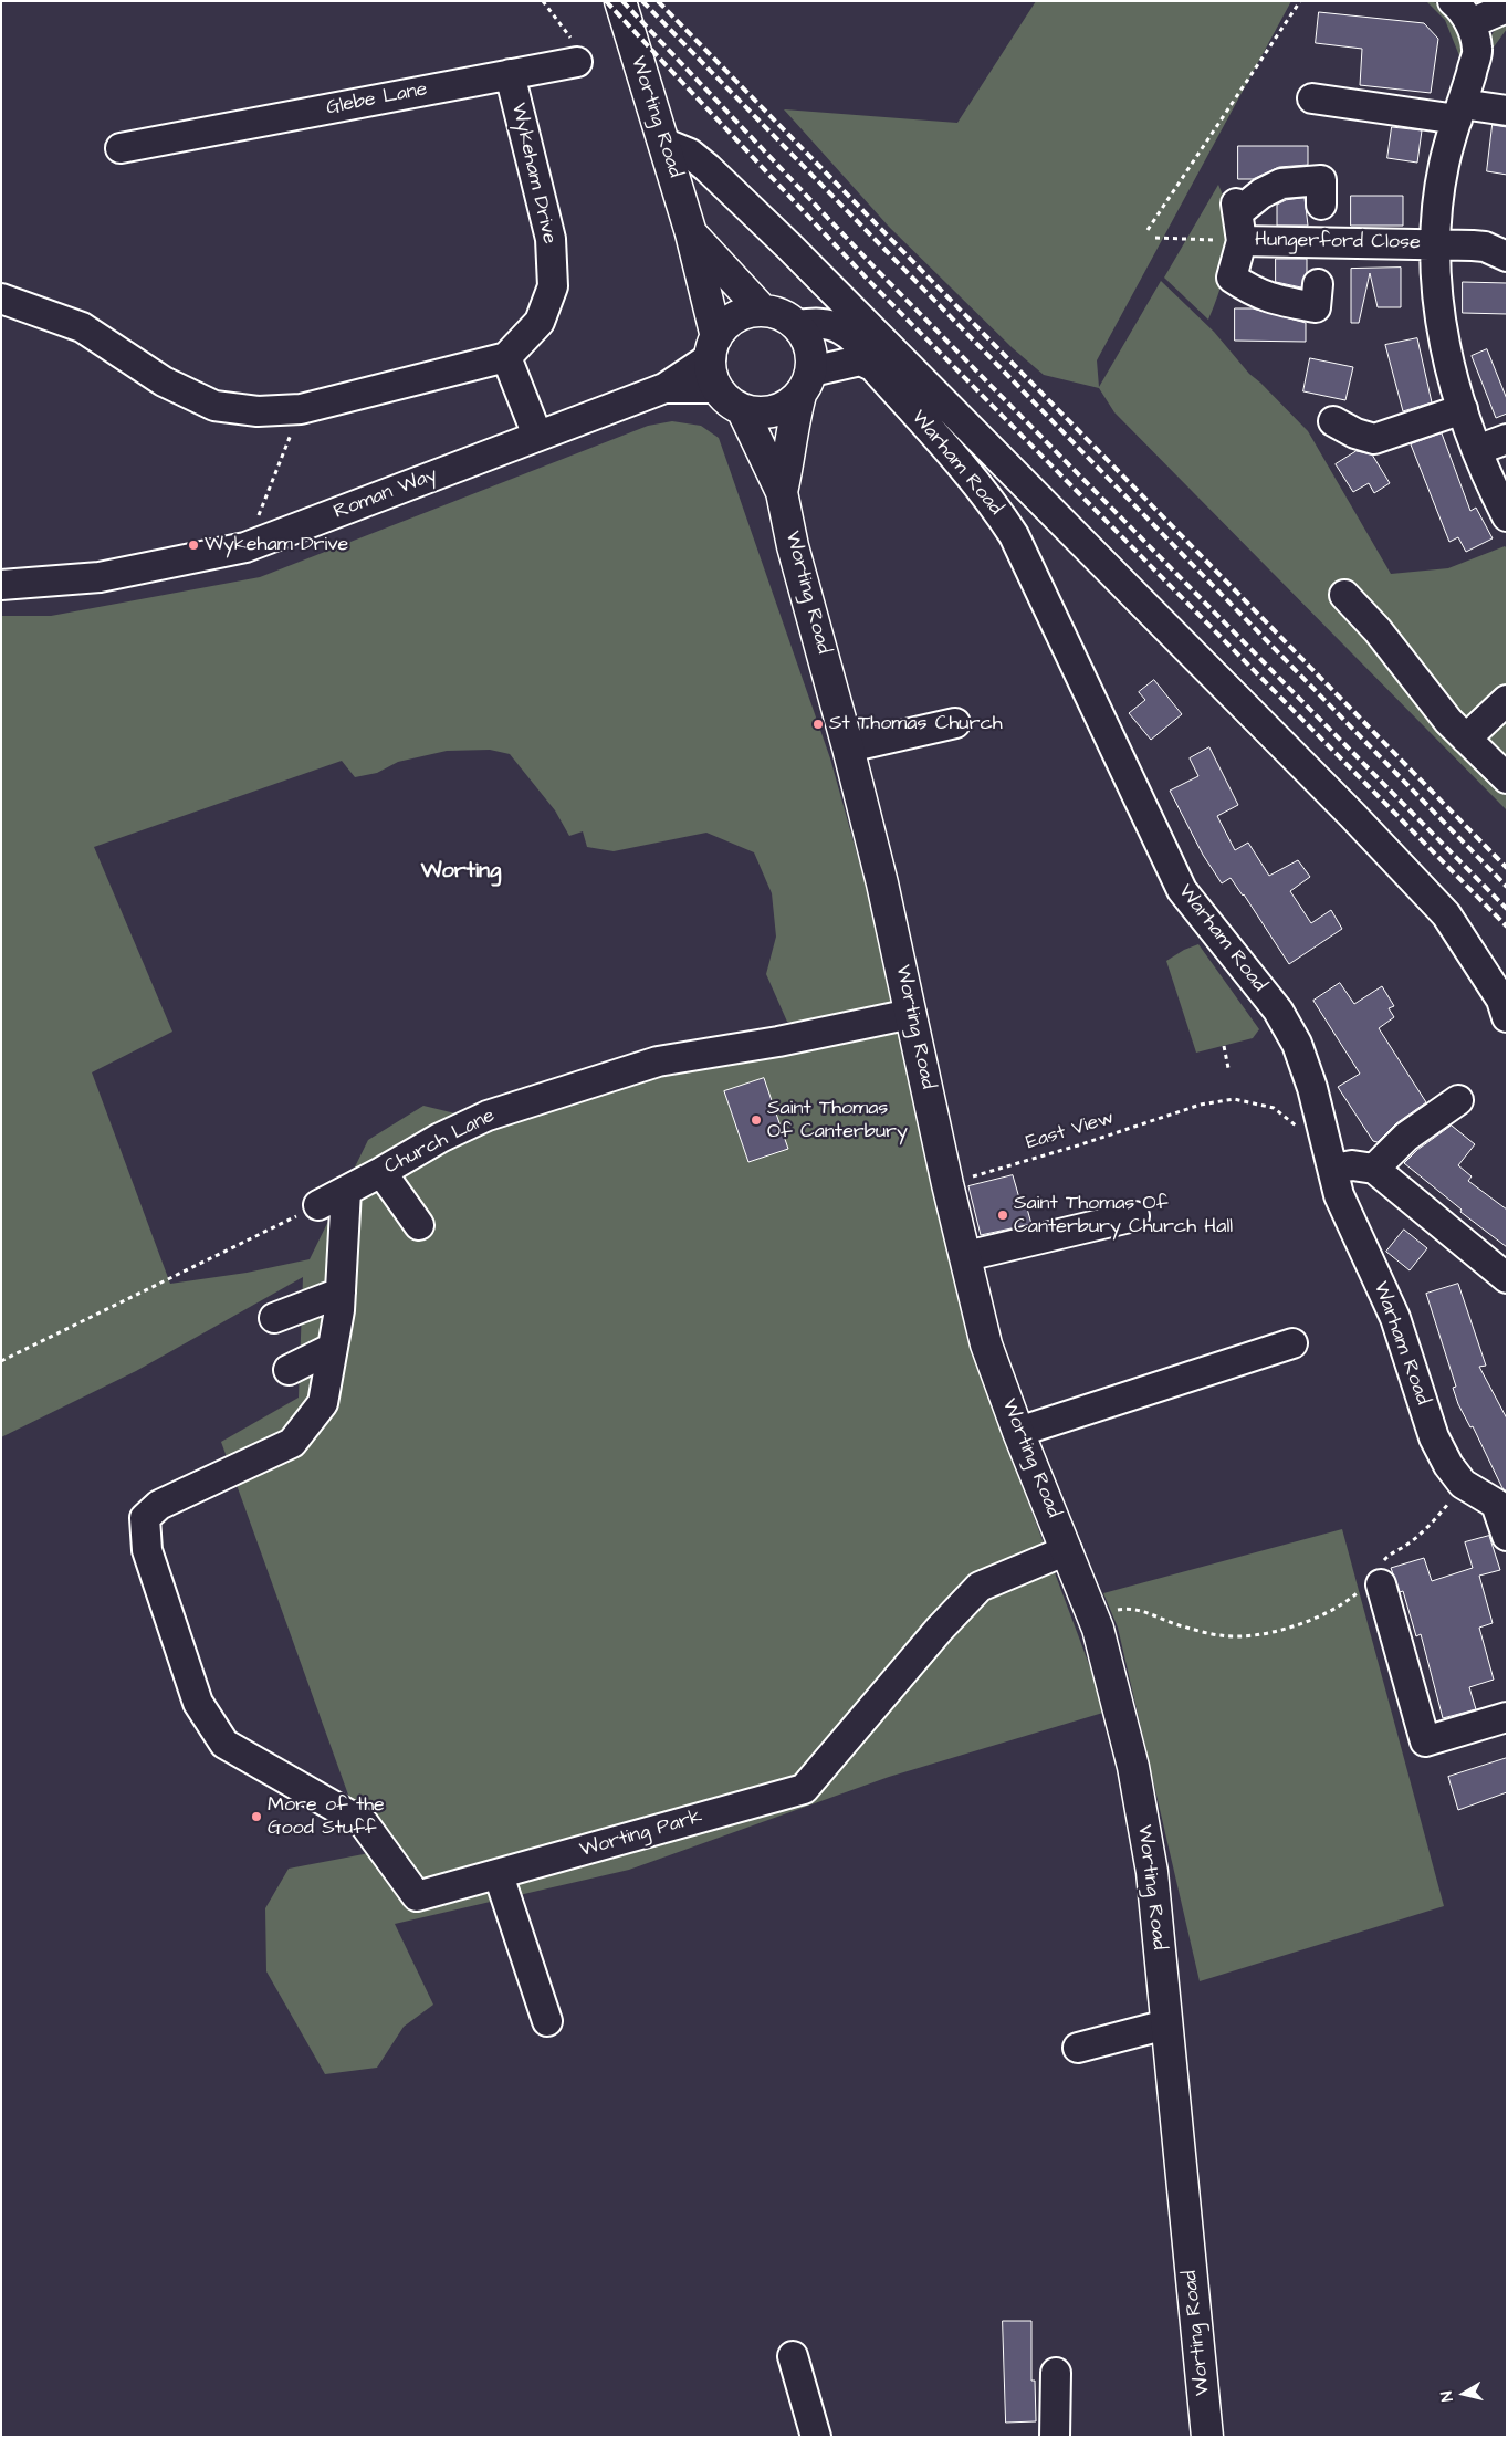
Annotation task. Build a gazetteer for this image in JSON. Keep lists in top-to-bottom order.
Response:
{
  "streets": {
    "main road": ["Worting Road"],
    "street": [
      "Glebe Lane",
      "Wykeham Drive",
      "Hungerford Close",
      "Warham Road",
      "Roman Way",
      "Church Lane",
      "Worting Park"
    ],
    "path": ["East View"]
  },
  "crossings": [
    ["Glebe Lane", "Wykeham Drive"],
    ["Worting Road", "Warham Road"],
    ["Worting Road", "Roman Way"],
    ["Worting Road", "East View"],
    ["Worting Road", "Church Lane"],
    ["Worting Road", "Worting Park"],
    ["Warham Road", "Roman Way"]
  ],
  "districts": ["Worting"],
  "places": [
    "Wykeham Drive",
    "St Thomas Church",
    "Saint Thomas Of Canterbury",
    "Saint Thomas Of Canterbury Church Hall",
    "More of the Good Stuff"
  ],
  "north": "left"
}
